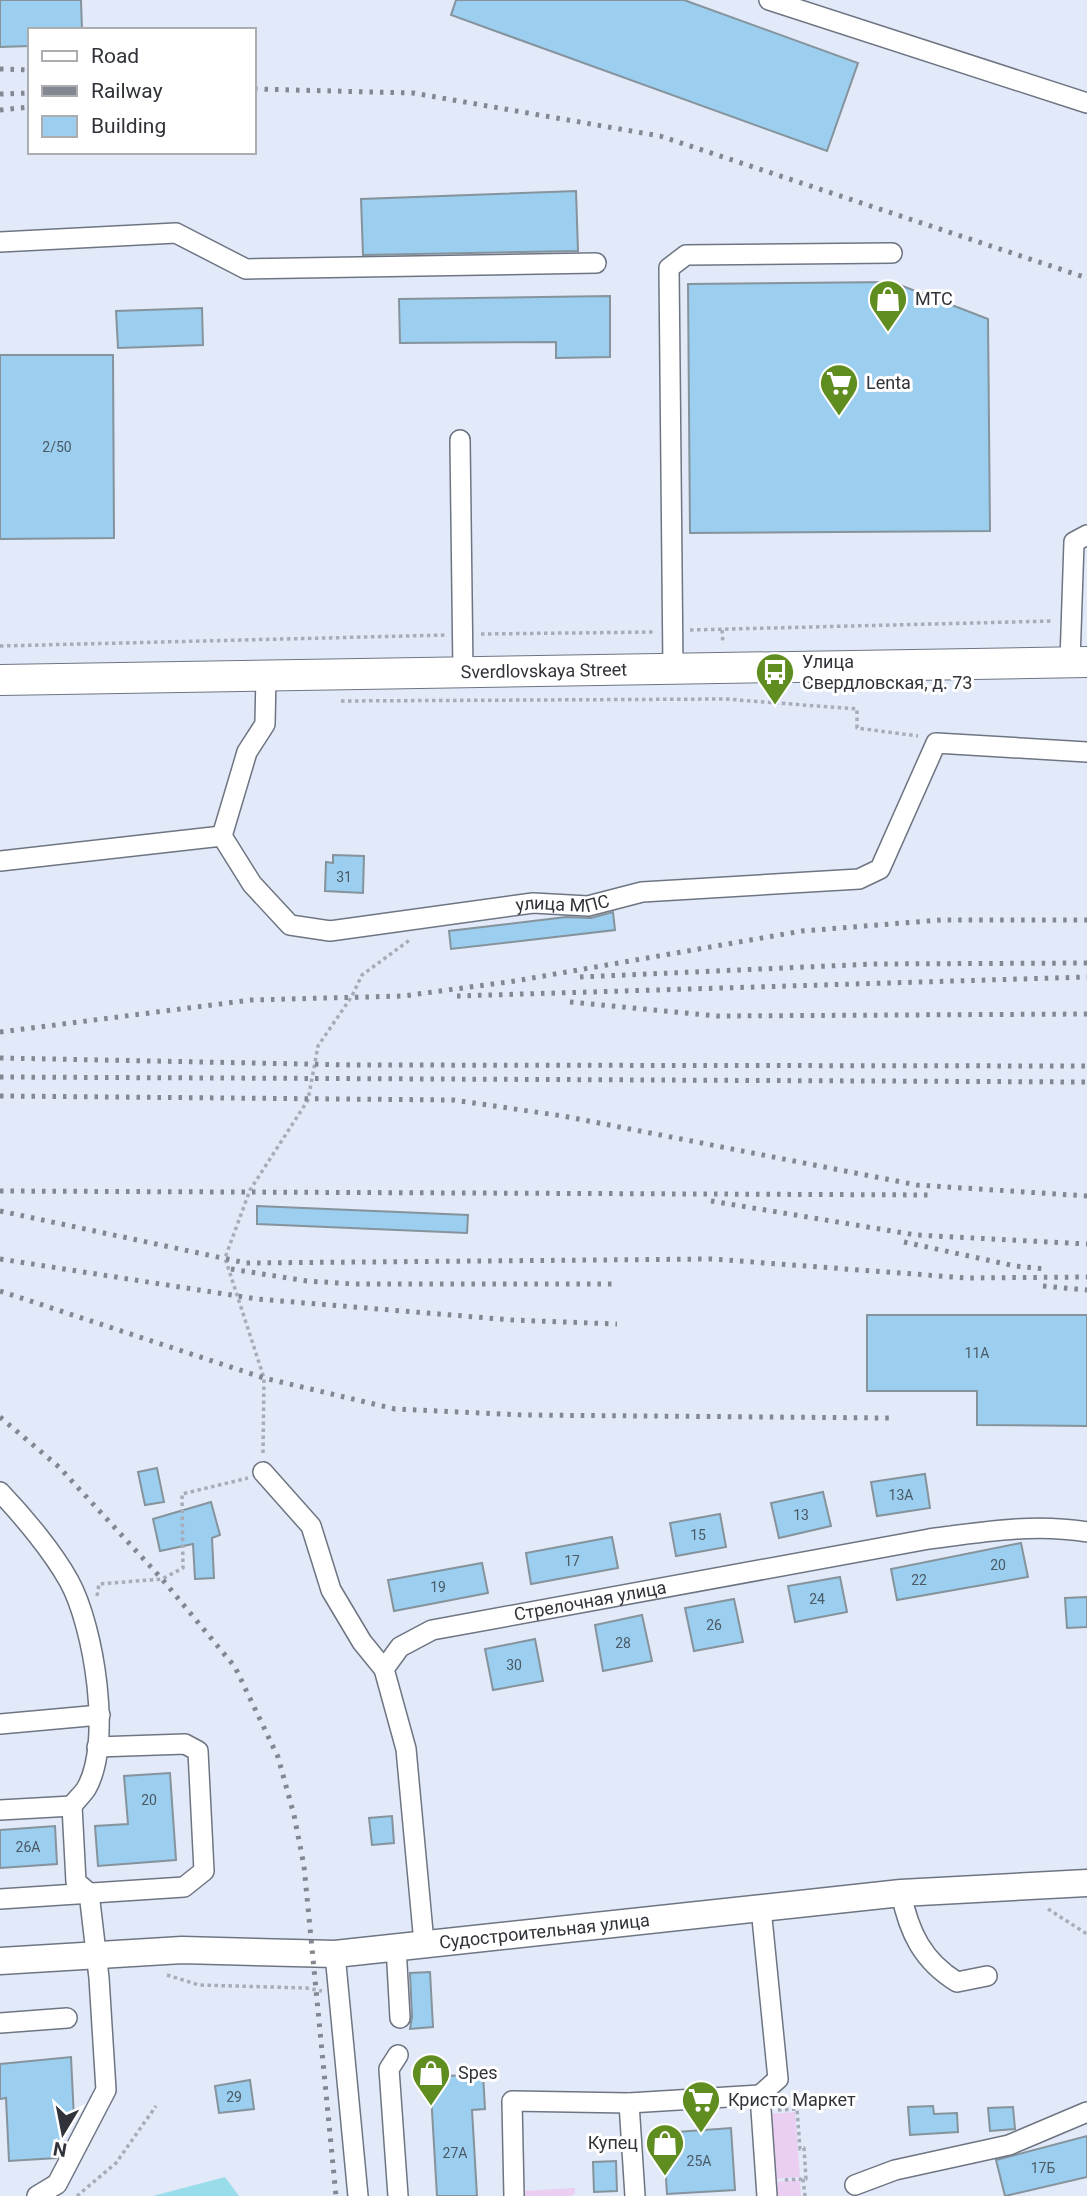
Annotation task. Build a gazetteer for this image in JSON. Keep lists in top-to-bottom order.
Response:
{
  "streets": {
    "highway": ["Sverdlovskaya Street"],
    "main road": ["Судостроительная улица"],
    "street": ["улица МПС", "Стрелочная улица"]
  },
  "places": {
    "shop": ["МТС", "Spes", "Купец"],
    "supermarket": ["Lenta", "Кристо Маркет"],
    "bus stop": ["Улица Свердловская, д. 73"]
  },
  "house_numbers": [
    "2/50",
    "31",
    "11А",
    "13А",
    "13",
    "15",
    "17",
    "20",
    "22",
    "19",
    "24",
    "26",
    "28",
    "30",
    "20",
    "26А",
    "29",
    "27А",
    "25А",
    "17Б"
  ],
  "legend": ["Road", "Railway", "Building"],
  "north": "bottom"
}
